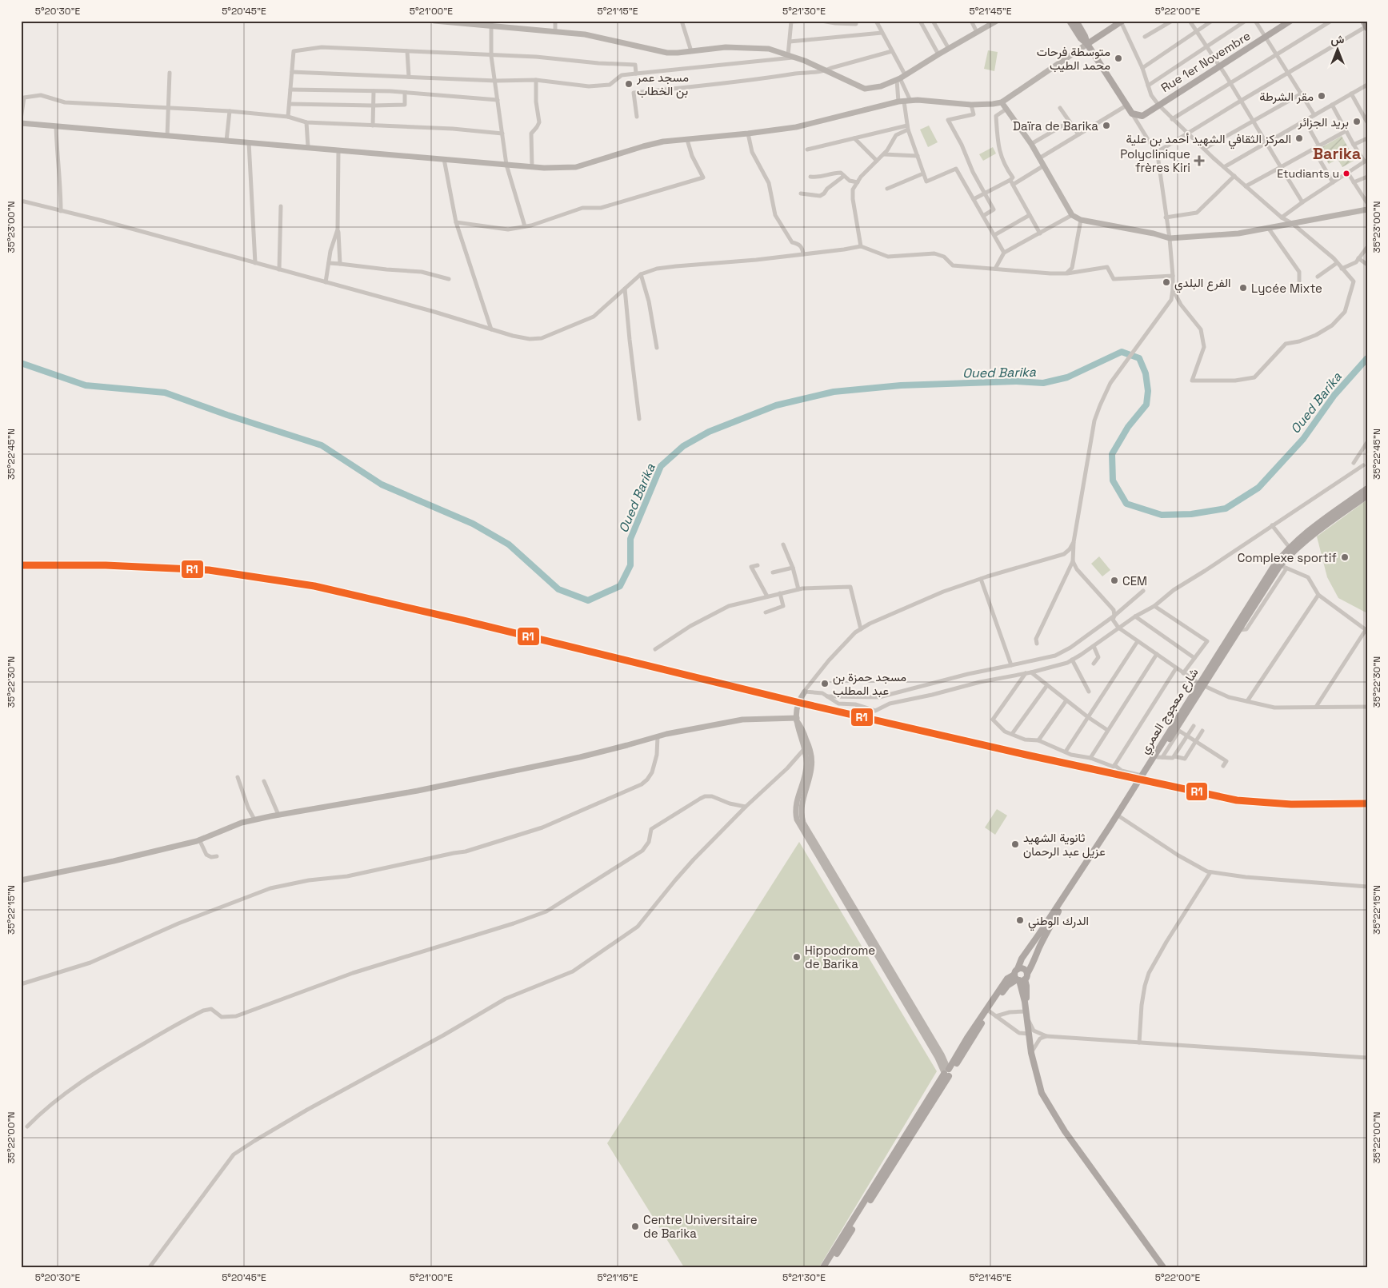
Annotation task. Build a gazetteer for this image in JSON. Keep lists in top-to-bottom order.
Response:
{
  "streets": {
    "main road": ["Rue 1er Novembre", "شارع معجوج العمري"]
  },
  "districts": ["Barika"],
  "water": ["Oued Barika"],
  "places": {
    "other": [
      "متوسطة فرحات محمد الطيب",
      "مسجد عمر بن الخطاب",
      "مقر الشرطة",
      "بريد الجزائر",
      "Daïra de Barika",
      "المركز الثقافي الشهيد أحمد بن علية",
      "Etudiants u",
      "الفرع البلدي",
      "Lycée Mixte",
      "Complexe sportif",
      "CEM",
      "مسجد حمزة بن عبد المطلب",
      "ثانوية الشهيد عزيل عبد الرحمان",
      "الدرك الوطني",
      "Hippodrome de Barika",
      "Centre Universitaire de Barika"
    ],
    "health": ["Polyclinique frères Kiri"]
  },
  "lines": ["transit line R1"],
  "north": "top",
  "coordinates": [
    "5°20'30\"E",
    "5°20'45\"E",
    "5°21'00\"E",
    "5°21'15\"E",
    "5°21'30\"E",
    "5°21'45\"E",
    "5°22'00\"E",
    "35°23'00\"N",
    "35°22'45\"N",
    "35°22'30\"N",
    "35°22'15\"N",
    "35°22'00\"N"
  ]
}
